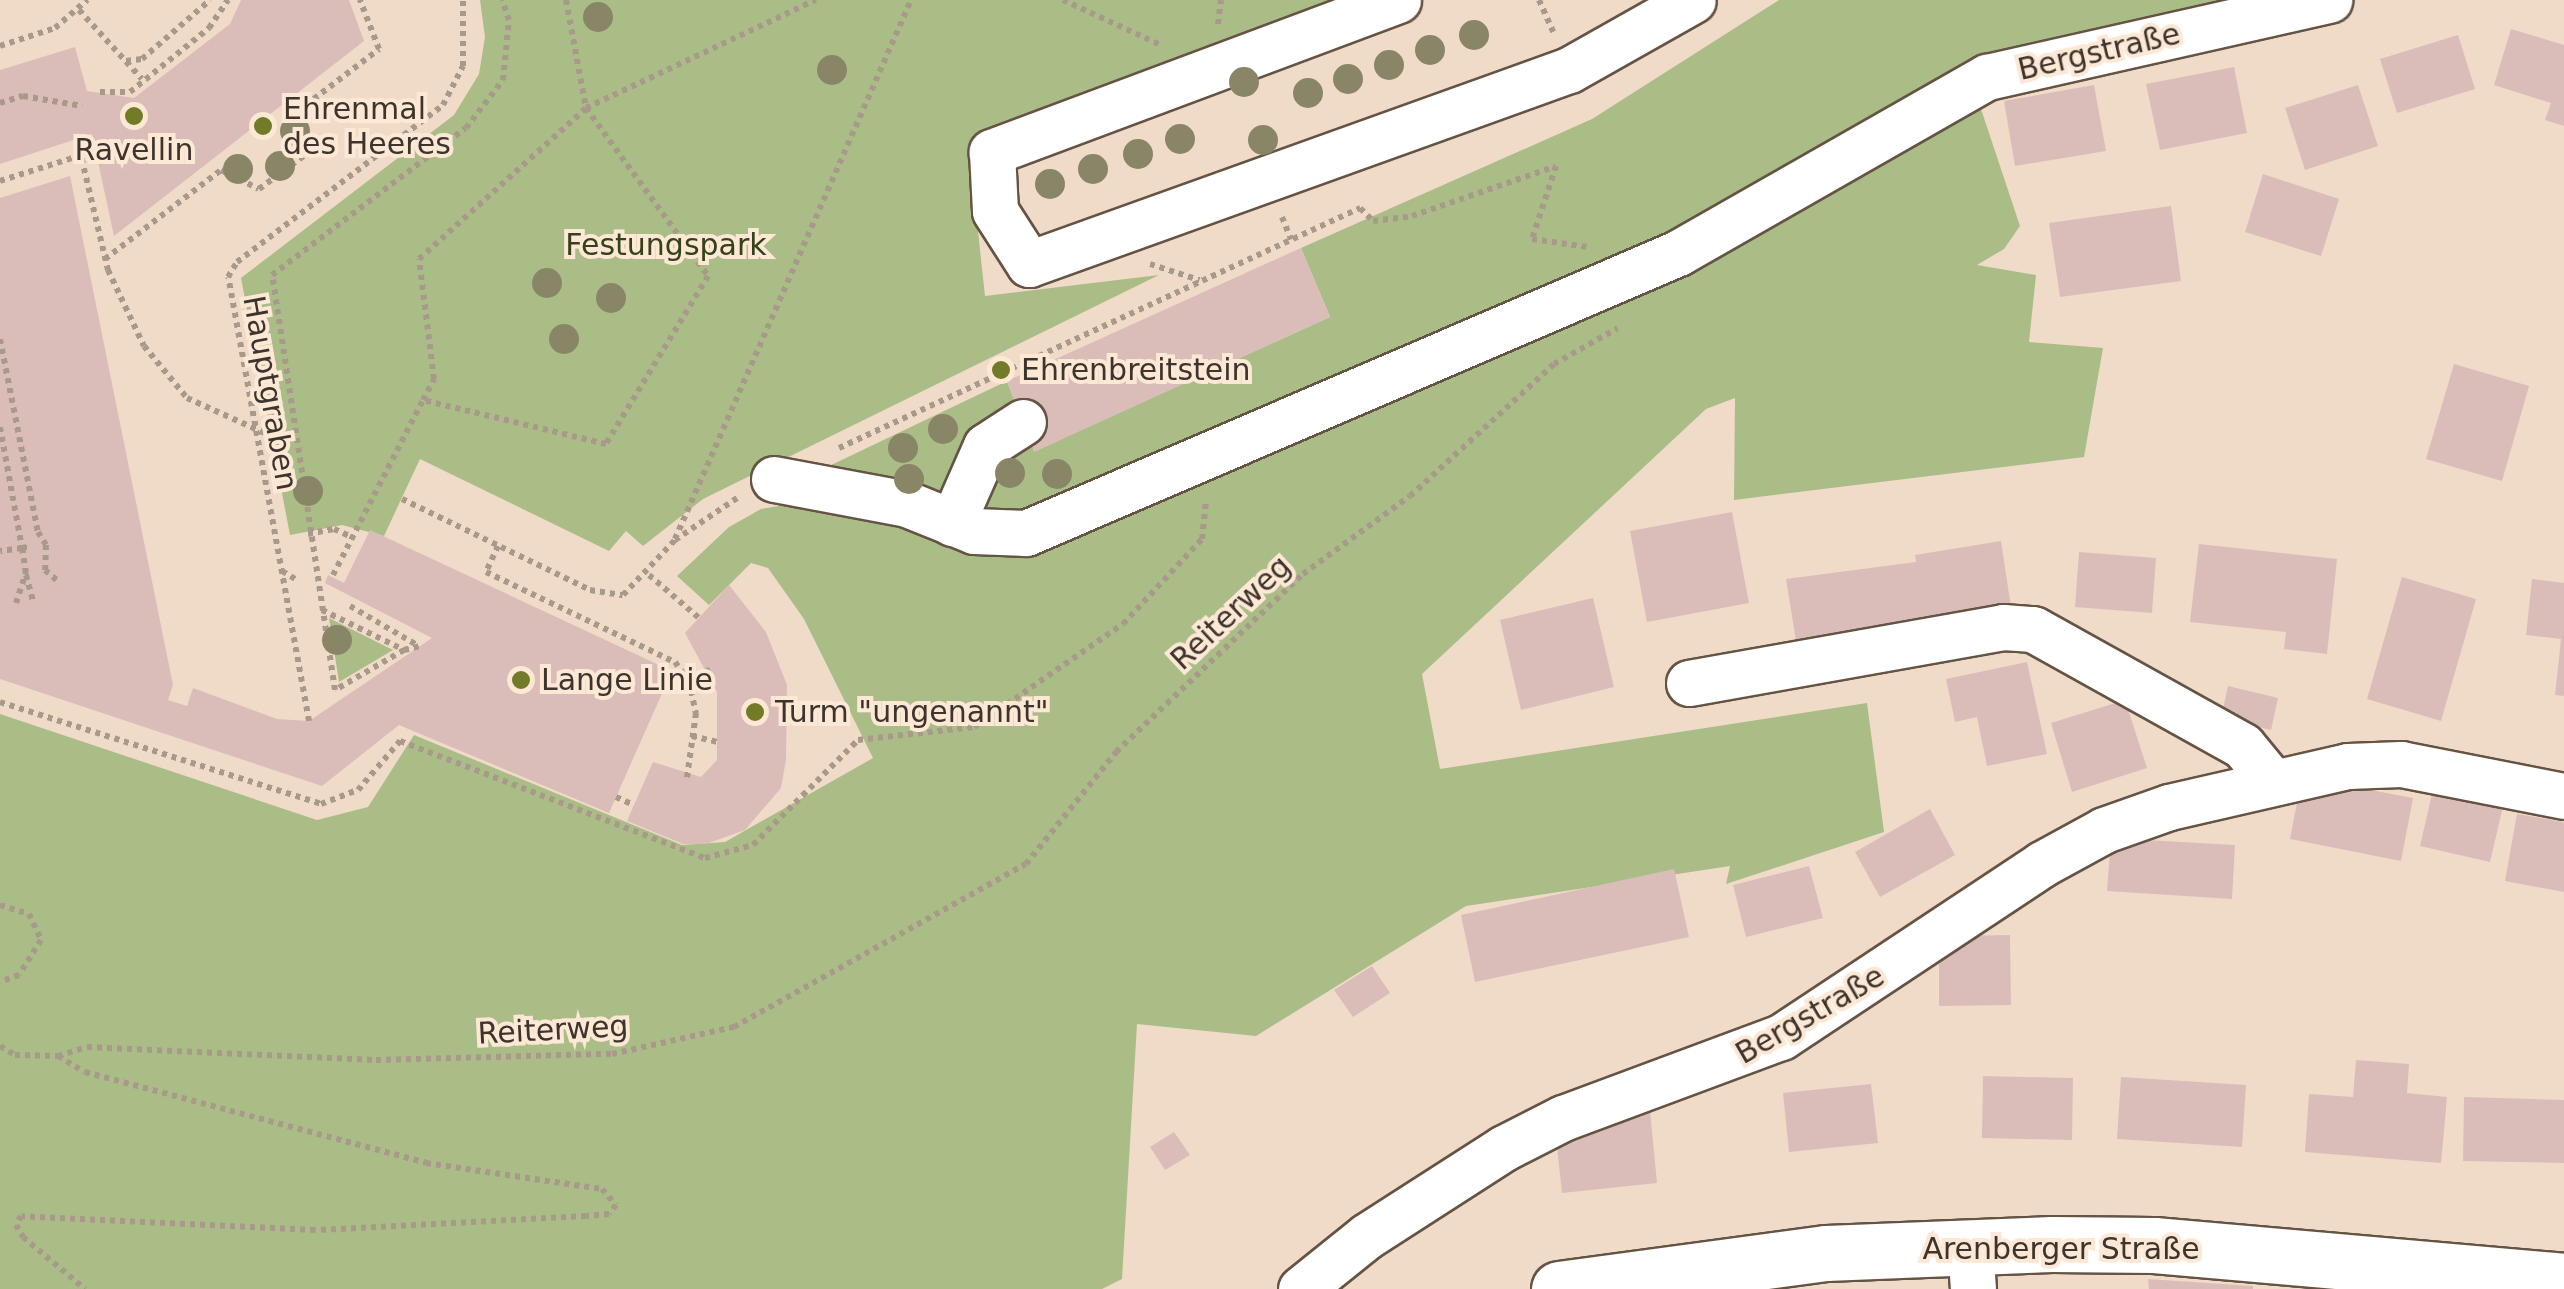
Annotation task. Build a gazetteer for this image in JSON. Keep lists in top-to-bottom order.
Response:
{
  "streets": {
    "main road": ["Arenberger Straße"],
    "street": ["Bergstraße"],
    "path": ["Hauptgraben", "Reiterweg"]
  },
  "parks": ["Festungspark"],
  "places": [
    "Ravellin",
    "Ehrenmal des Heeres",
    "Ehrenbreitstein",
    "Lange Linie",
    "Turm \"ungenannt\""
  ]
}
